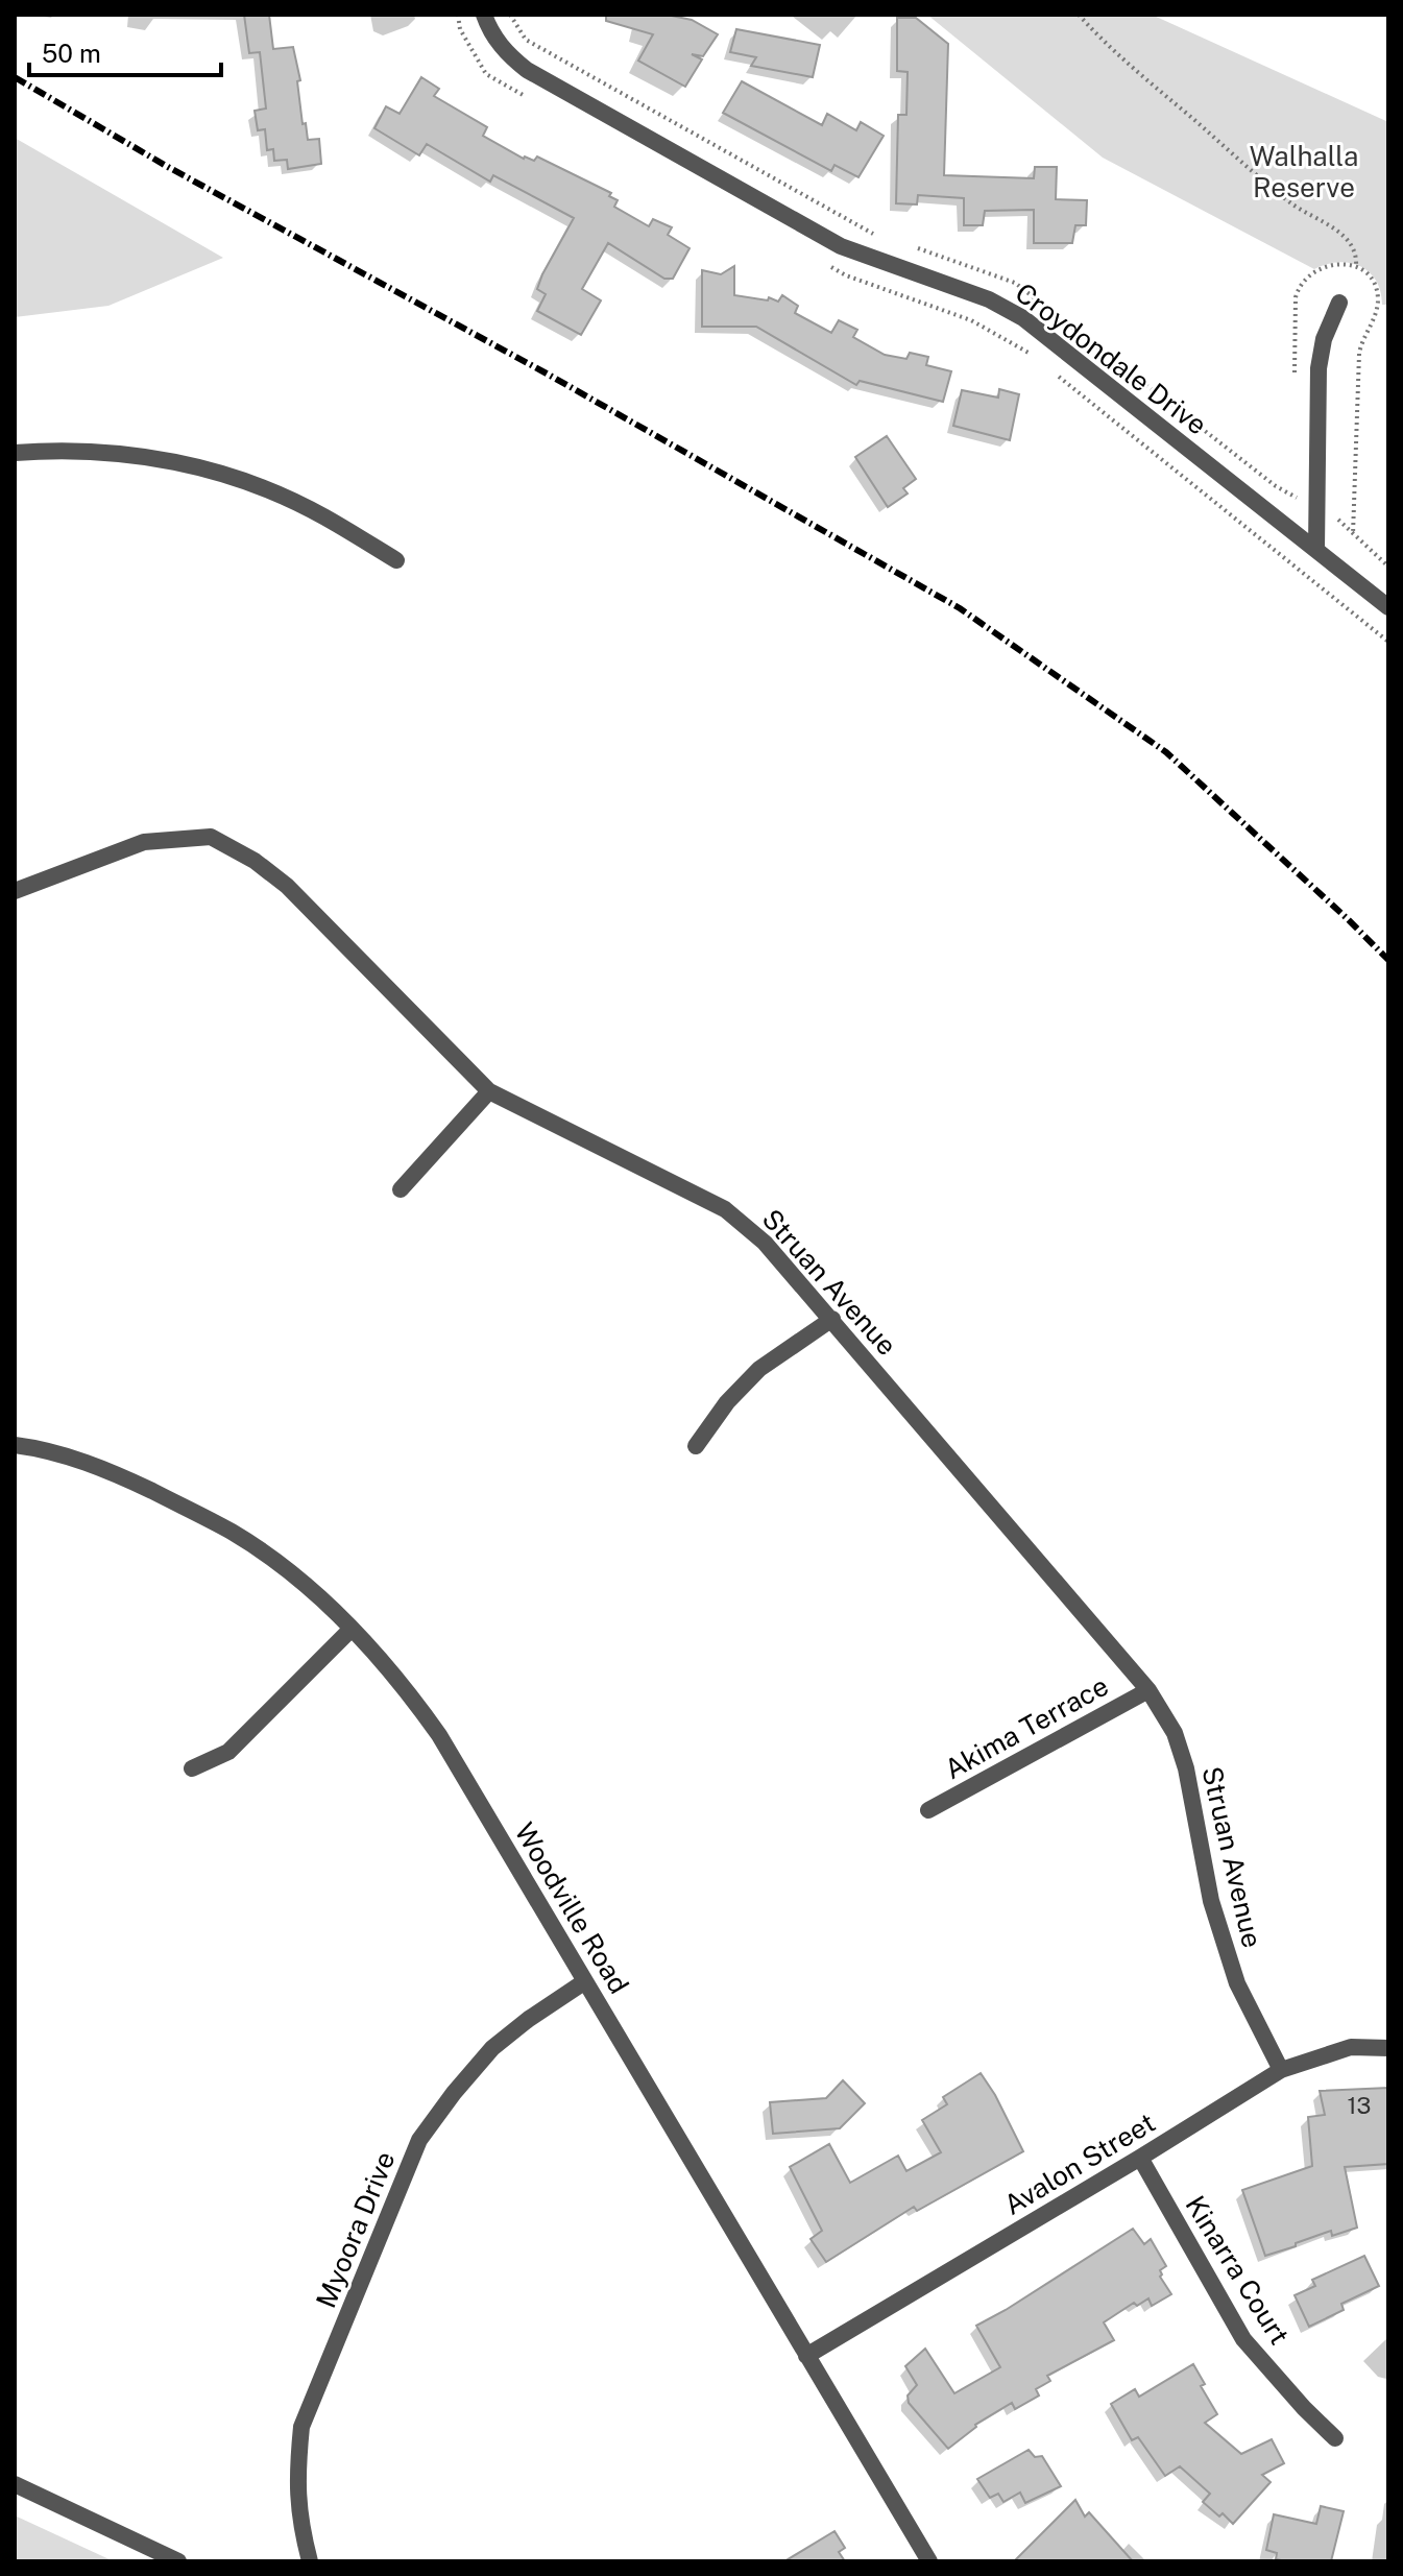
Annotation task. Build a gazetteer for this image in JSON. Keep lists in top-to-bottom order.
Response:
{
  "streets": {
    "street": [
      "Croydondale Drive",
      "Struan Avenue",
      "Akima Terrace",
      "Woodville Road",
      "Avalon Street",
      "Myoora Drive",
      "Kinarra Court"
    ]
  },
  "crossings": [
    ["Struan Avenue", "Akima Terrace"],
    ["Struan Avenue", "Avalon Street"],
    ["Woodville Road", "Avalon Street"],
    ["Woodville Road", "Myoora Drive"],
    ["Avalon Street", "Kinarra Court"]
  ],
  "parks": ["Walhalla Reserve"],
  "house_numbers": ["13"],
  "scale_bar": "50 m"
}
